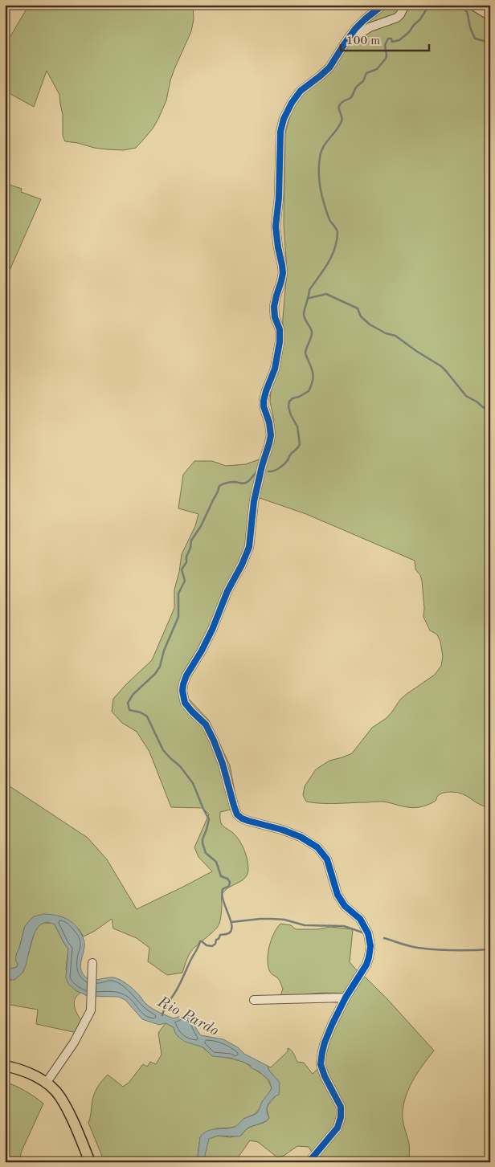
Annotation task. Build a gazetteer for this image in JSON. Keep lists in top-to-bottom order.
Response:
{
  "water": ["Rio Pardo"],
  "scale_bar": "100 m"
}
